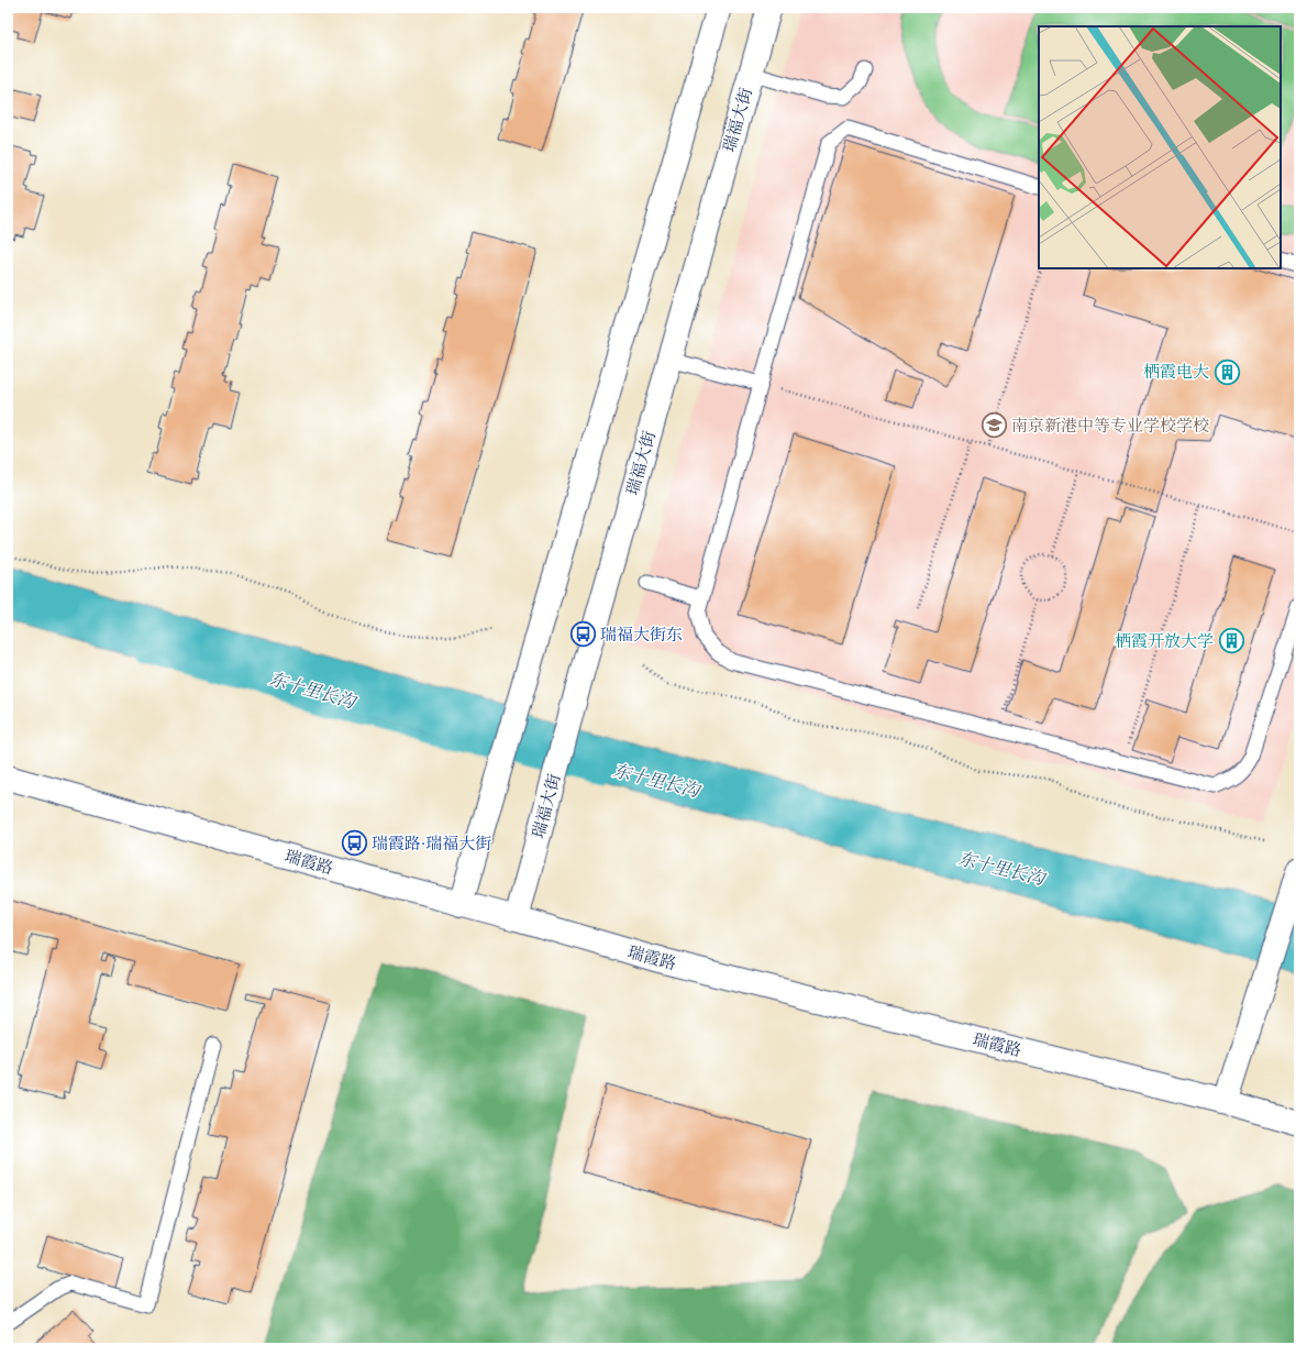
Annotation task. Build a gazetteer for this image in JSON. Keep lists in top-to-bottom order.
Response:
{
  "streets": {
    "street": ["瑞福大街", "瑞霞路"]
  },
  "crossings": [
    ["瑞福大街", "瑞霞路"]
  ],
  "water": ["东十里长沟"],
  "places": {
    "building": ["栖霞电大", "栖霞开放大学"],
    "school or university": ["南京新港中等专业学校学校"],
    "bus stop": ["瑞福大街东", "瑞霞路·瑞福大街"]
  }
}
